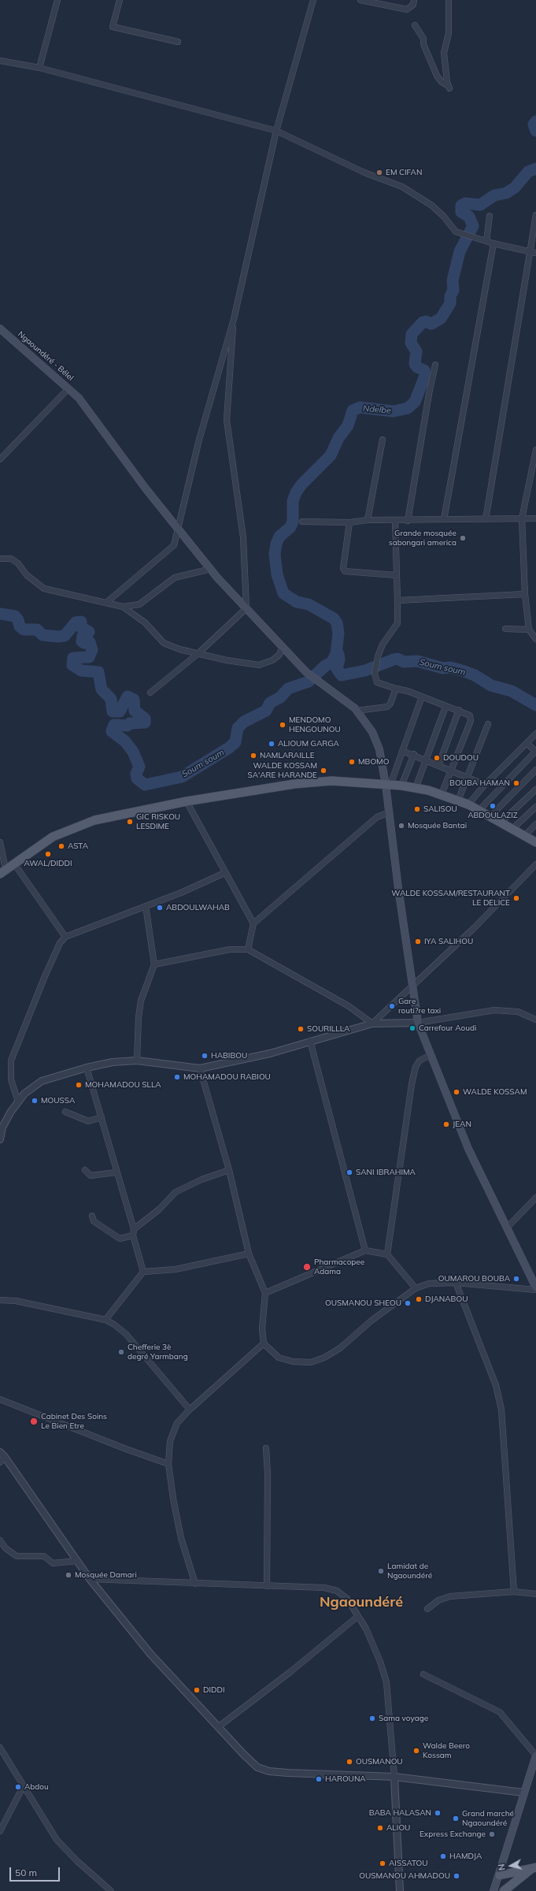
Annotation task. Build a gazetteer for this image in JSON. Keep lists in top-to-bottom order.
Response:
{
  "streets": {
    "main road": ["Ngaoundéré - Bélel"]
  },
  "districts": ["Ngaoundéré"],
  "water": ["Ndelbe", "Soum soum"],
  "places": [
    "EM CIFAN",
    "Grande mosquée sabongari america",
    "MENDOMO HENGOUNOU",
    "ALIOUM GARGA",
    "NAMLARAILLE",
    "DOUDOU",
    "MBOMO",
    "WALDE KOSSAM SA'ARE HARANDE",
    "BOUBA HAMAN",
    "ABDOULAZIZ",
    "SALISOU",
    "GIC RISKOU LESDIME",
    "Mosquée Bantaï",
    "ASTA",
    "AWAL/DIDDI",
    "WALDE KOSSAM/RESTAURANT LE DELICE",
    "ABDOULWAHAB",
    "IYA SALIHOU",
    "Gare routi?re taxi",
    "Carrefour Aoudi",
    "SOURILLLA",
    "HABIBOU",
    "MOHAMADOU RABIOU",
    "MOHAMADOU SLLA",
    "WALDE KOSSAM",
    "MOUSSA",
    "JEAN",
    "SANI IBRAHIMA",
    "Pharmacopee Adama",
    "OUMAROU BOUBA",
    "DJANABOU",
    "OUSMANOU SHEOU",
    "Chefferie 3è degré Yarmbang",
    "Cabinet Des Soins Le Bien Etre",
    "Lamidat de Ngaoundéré",
    "Mosquée Damari",
    "DIDDI",
    "Sama voyage",
    "Walde Beero Kossam",
    "OUSMANOU",
    "HAROUNA",
    "Abdou",
    "BABA HALASAN",
    "Grand marché Ngaoundéré",
    "ALIOU",
    "Express Exchange",
    "HAMDJA",
    "AISSATOU",
    "OUSMANOU AHMADOU"
  ],
  "scale_bar": "50 m",
  "north": "left"
}
